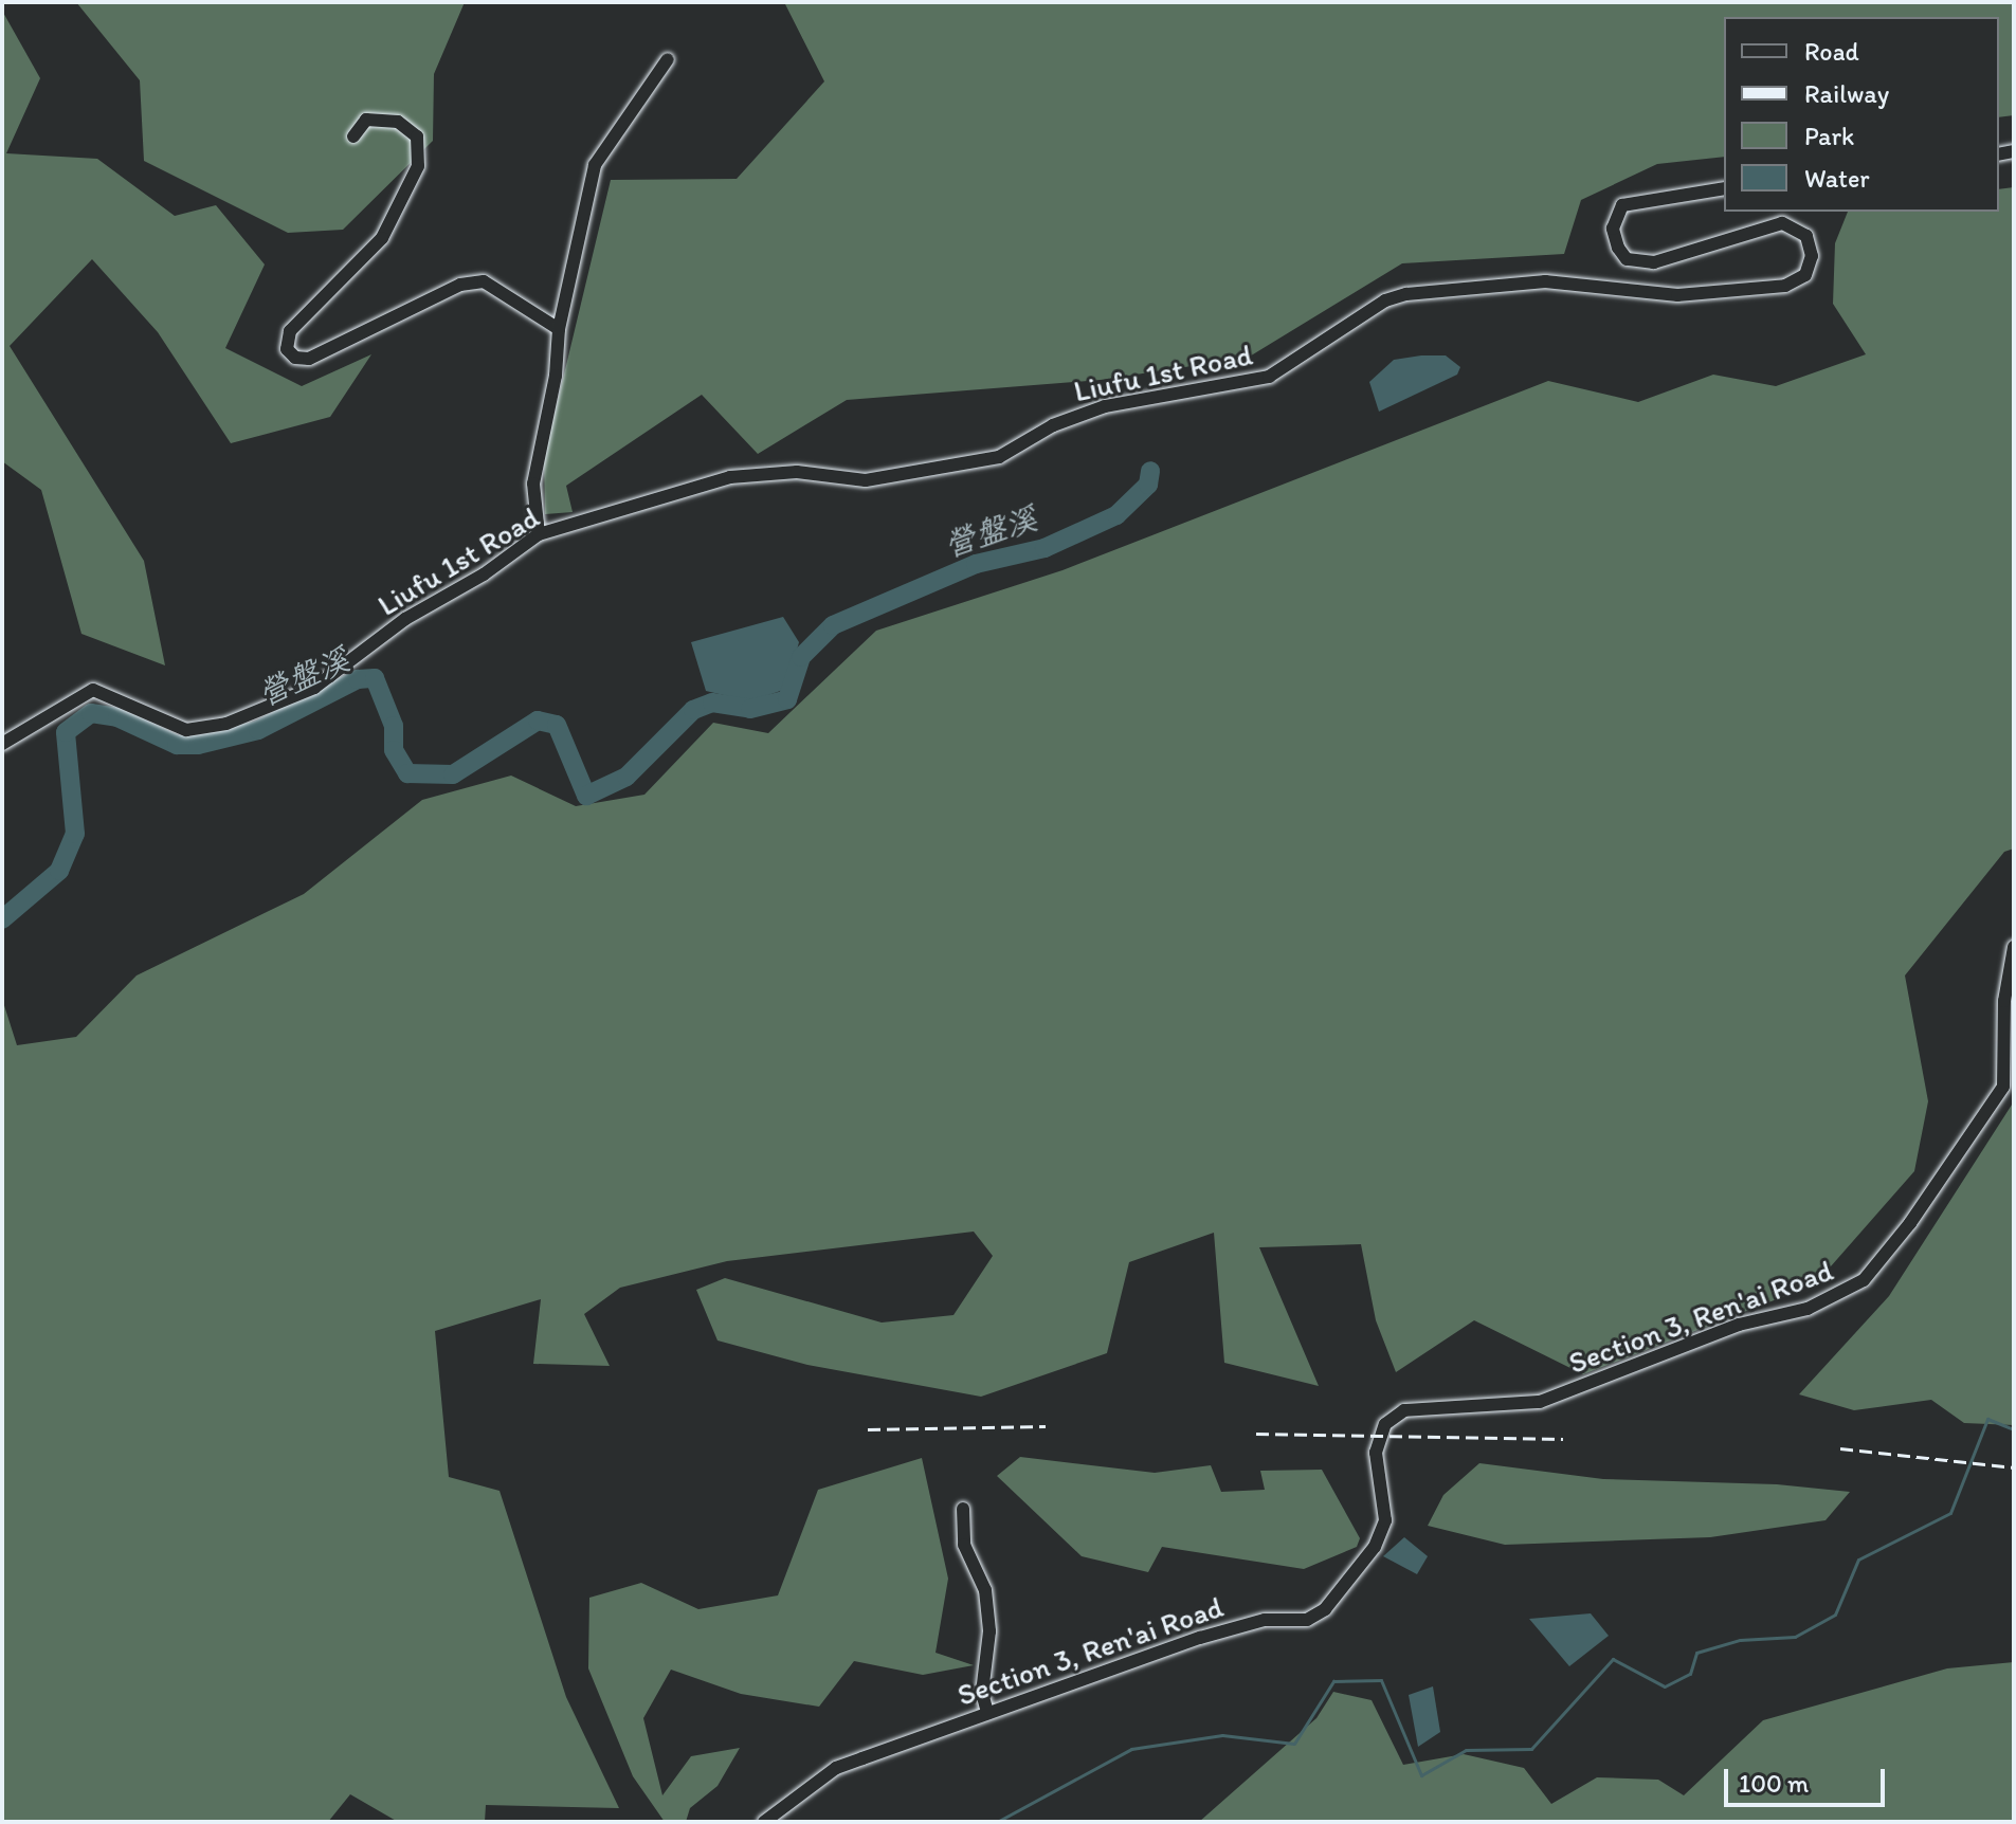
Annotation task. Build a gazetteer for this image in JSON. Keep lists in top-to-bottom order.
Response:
{
  "streets": {
    "street": ["Liufu 1st Road", "Section 3, Ren'ai Road"]
  },
  "water": ["營盤溪"],
  "legend": [
    "Road",
    "Railway",
    "Park",
    "Water"
  ],
  "scale_bar": "100 m"
}
